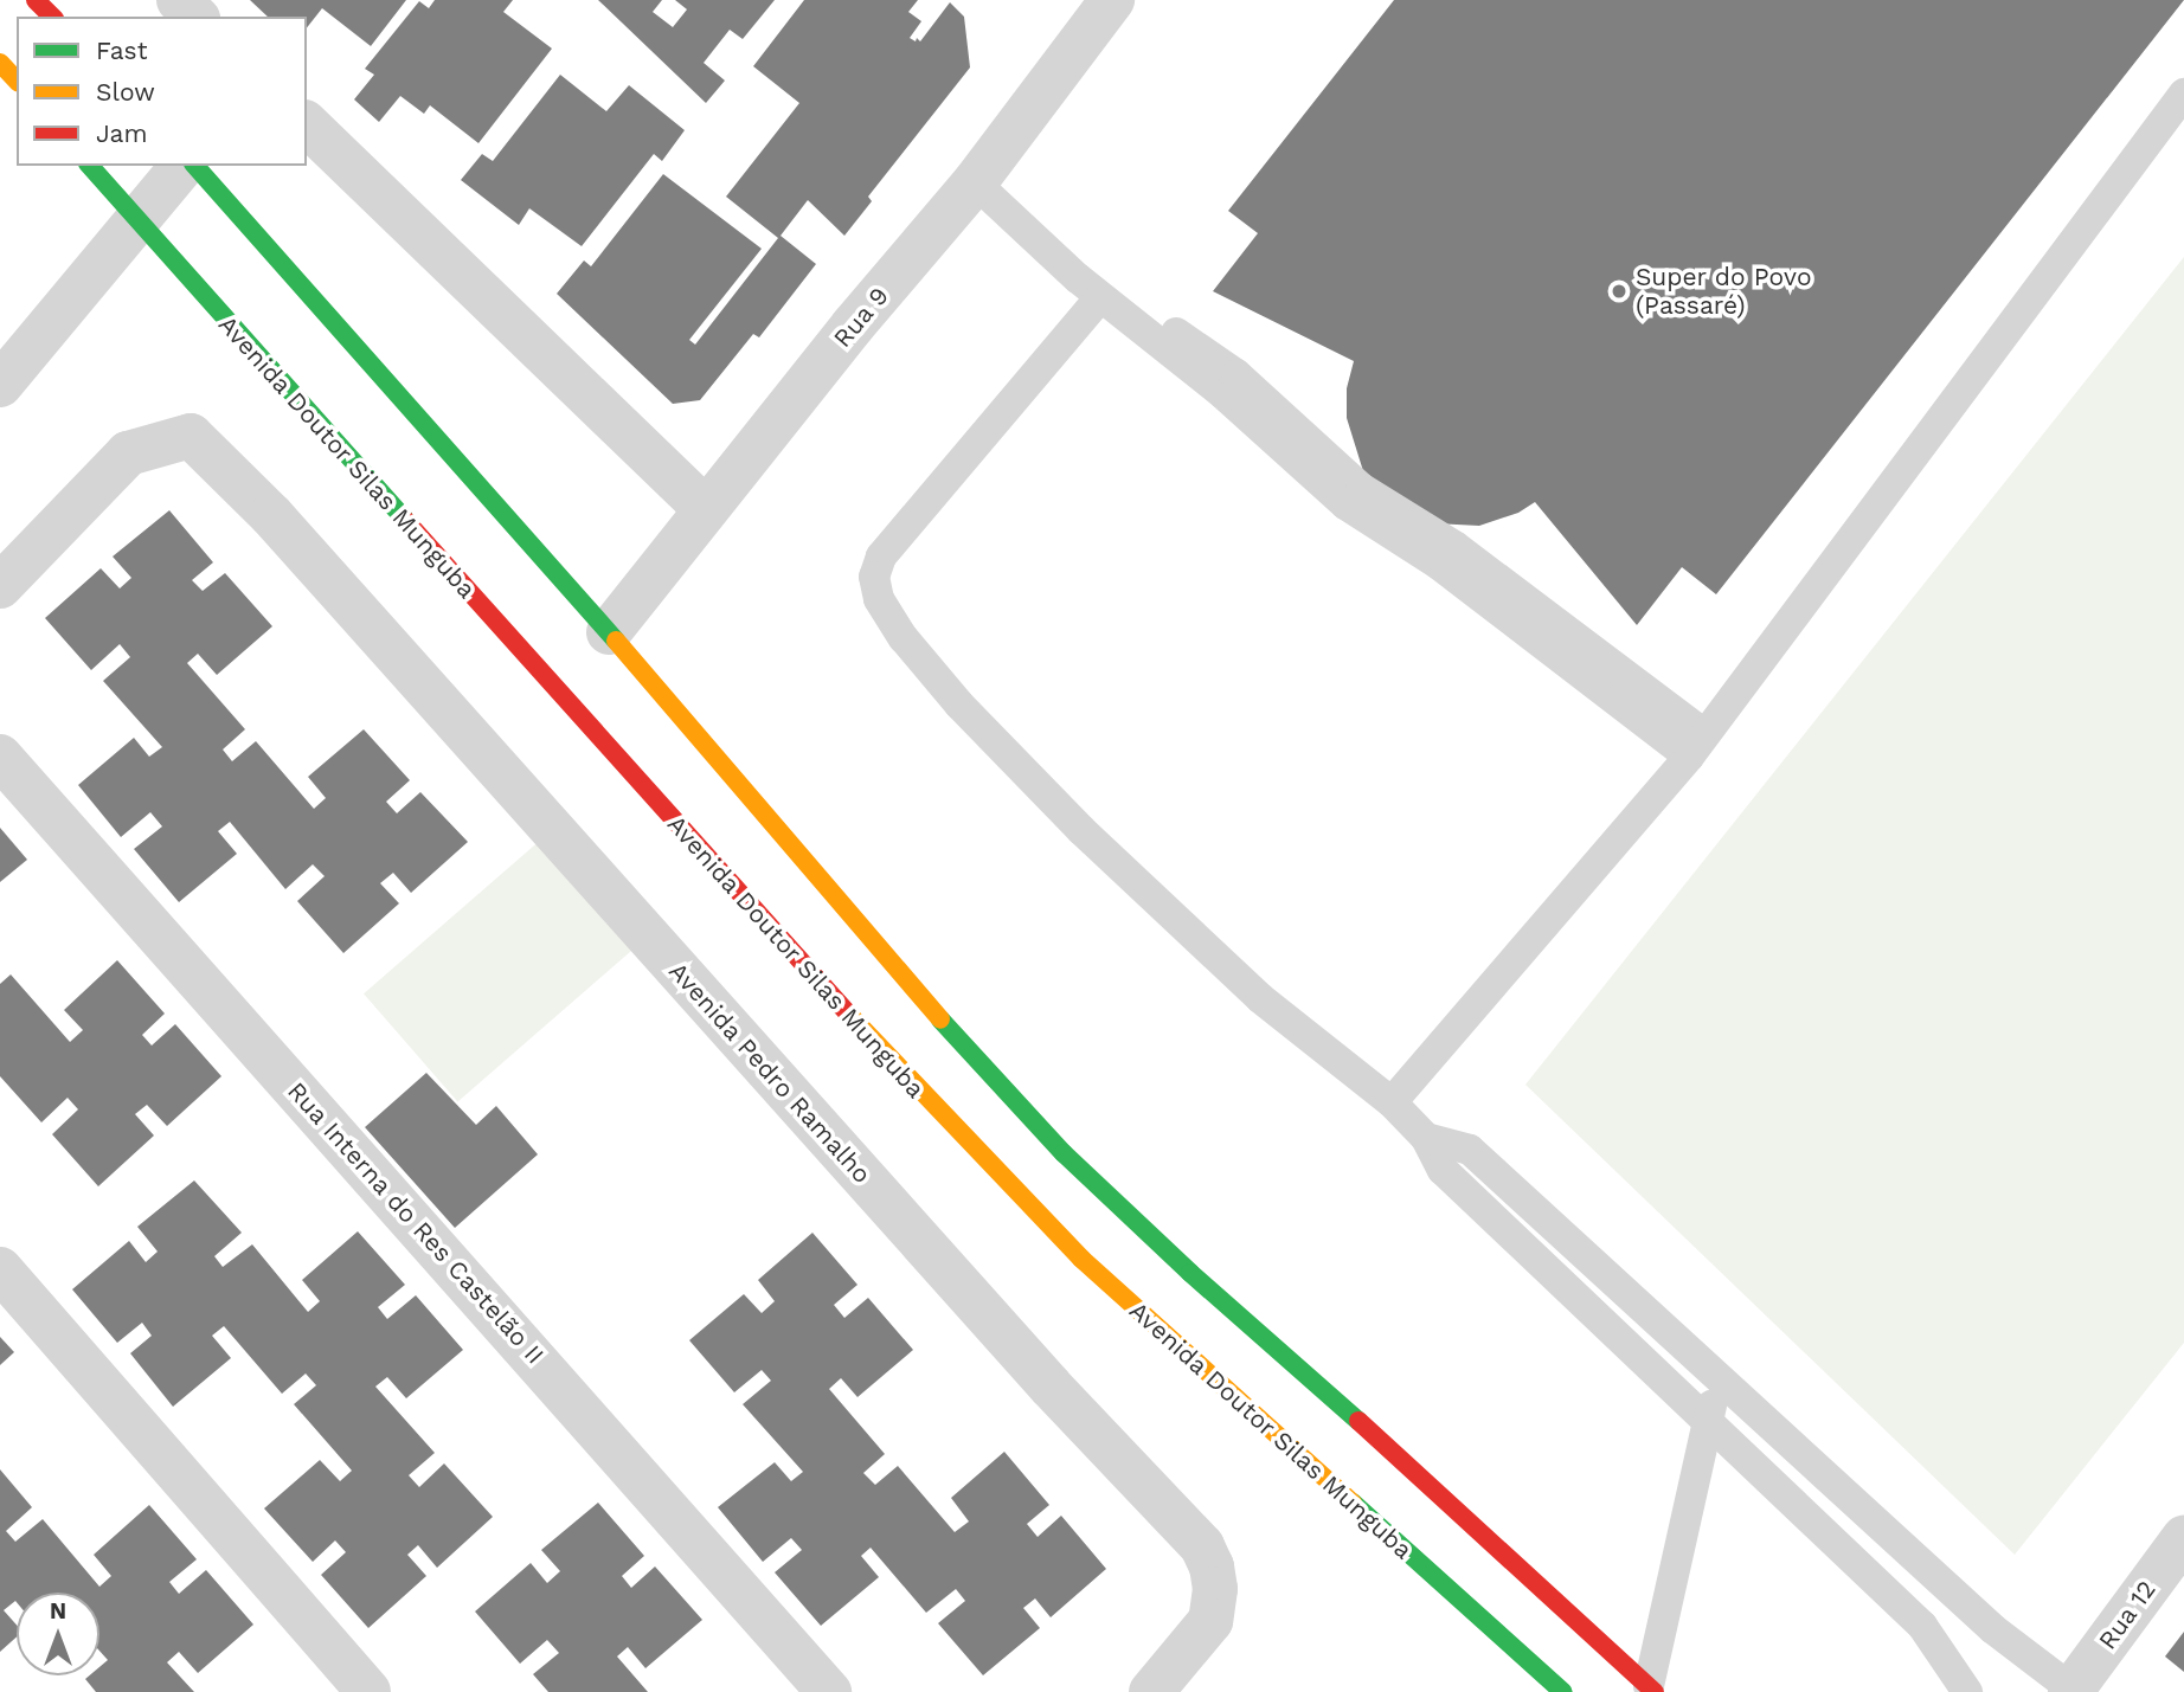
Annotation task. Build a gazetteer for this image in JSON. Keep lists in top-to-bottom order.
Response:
{
  "streets": {
    "main road": ["Avenida Doutor Silas Munguba"],
    "street": [
      "Rua 9",
      "Avenida Pedro Ramalho",
      "Rua Interna do Res Castelão II",
      "Rua 12"
    ]
  },
  "places": ["Super do Povo (Passaré)"],
  "legend": ["Fast", "Slow", "Jam"],
  "north": "top"
}
